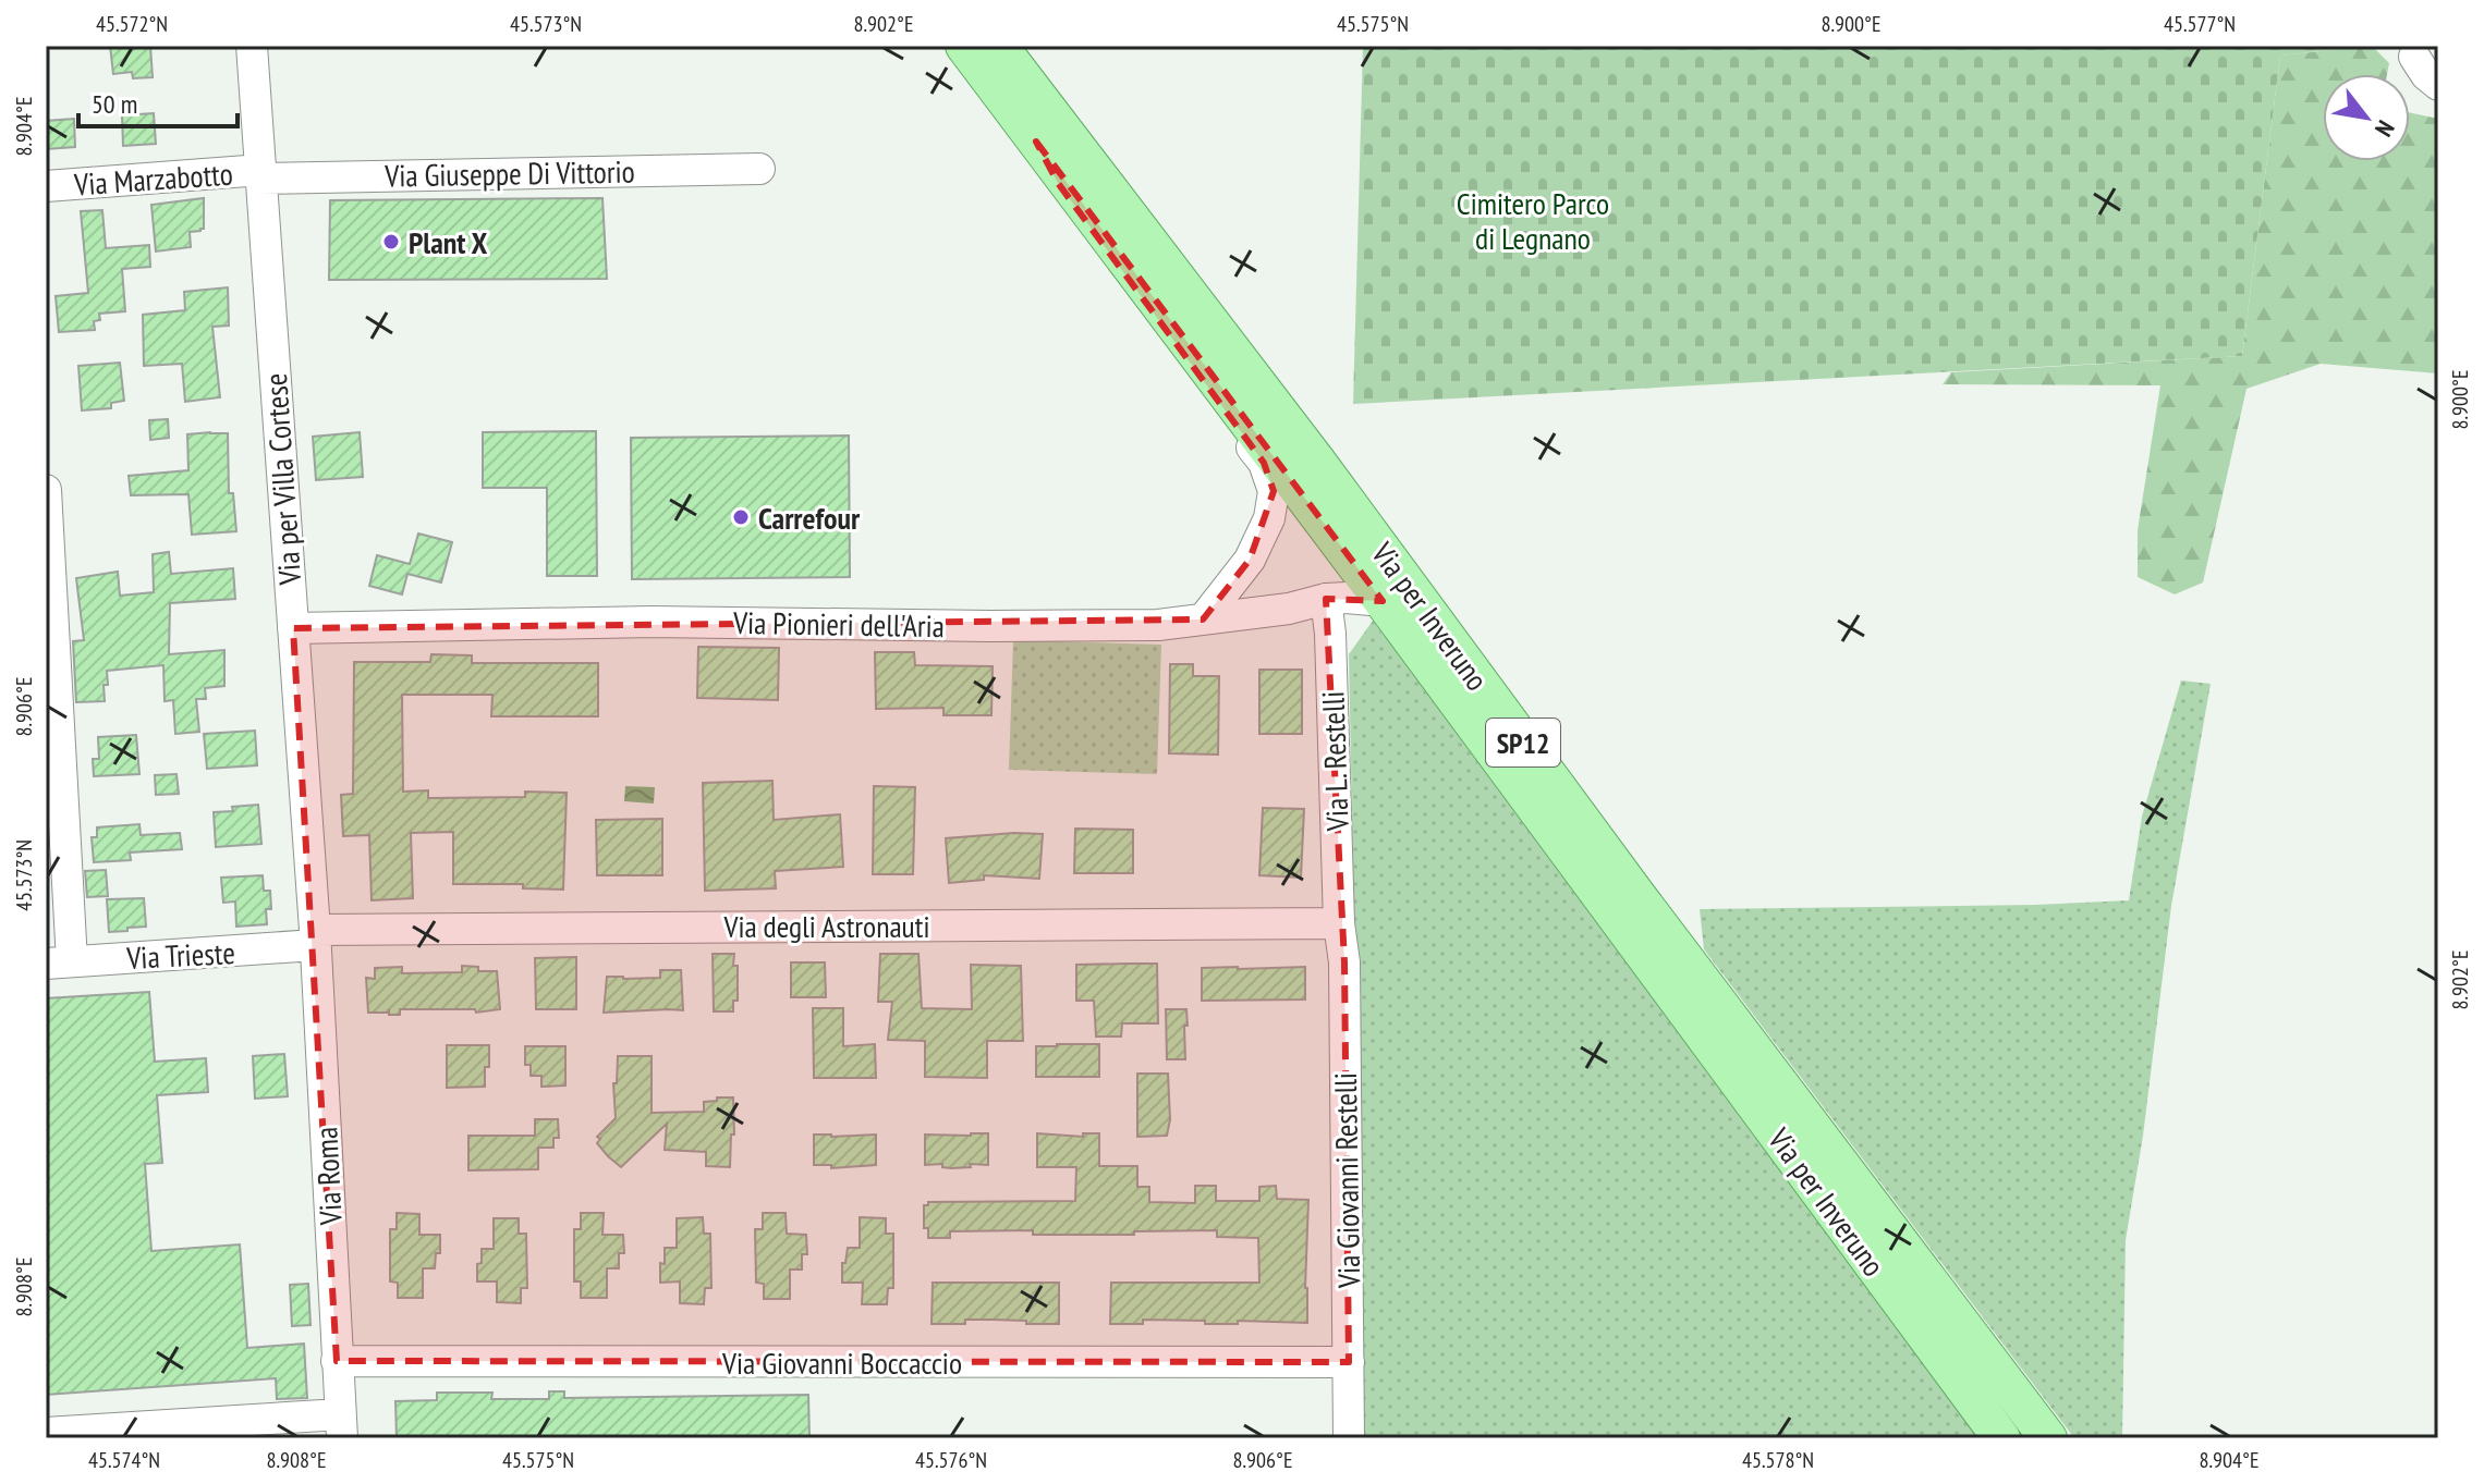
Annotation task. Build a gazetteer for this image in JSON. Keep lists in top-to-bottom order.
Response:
{
  "streets": {
    "main road": ["Via per Inveruno", "SP12"],
    "street": [
      "Via Giuseppe Di Vittorio",
      "Via Marzabotto",
      "Via per Villa Cortese",
      "Via Pionieri dell'Aria",
      "Via L. Restelli",
      "Via degli Astronauti",
      "Via Trieste",
      "Via Roma",
      "Via Giovanni Restelli",
      "Via Giovanni Boccaccio"
    ]
  },
  "crossings": [
    ["Via Giuseppe Di Vittorio", "Via Marzabotto"],
    ["Via Giuseppe Di Vittorio", "Via per Villa Cortese"],
    ["Via Marzabotto", "Via per Villa Cortese"],
    ["Via per Villa Cortese", "Via Pionieri dell'Aria"],
    ["Via per Villa Cortese", "Via degli Astronauti"],
    ["Via per Villa Cortese", "Via Trieste"],
    ["Via per Villa Cortese", "Via Roma"],
    ["Via per Inveruno", "Via Pionieri dell'Aria"],
    ["Via Pionieri dell'Aria", "Via L. Restelli"],
    ["Via L. Restelli", "Via degli Astronauti"],
    ["Via L. Restelli", "Via Giovanni Restelli"],
    ["Via degli Astronauti", "Via Trieste"],
    ["Via degli Astronauti", "Via Roma"],
    ["Via degli Astronauti", "Via Giovanni Restelli"],
    ["Via Trieste", "Via Roma"],
    ["Via Roma", "Via Giovanni Boccaccio"],
    ["Via Giovanni Restelli", "Via Giovanni Boccaccio"]
  ],
  "parks": ["Cimitero Parco di Legnano"],
  "places": ["Plant X", "Carrefour"],
  "scale_bar": "50 m",
  "north": "bottom right",
  "coordinates": [
    "45.572°N",
    "45.573°N",
    "8.902°E",
    "45.575°N",
    "8.900°E",
    "45.577°N",
    "8.904°E",
    "8.906°E",
    "8.908°E",
    "45.574°N",
    "45.576°N",
    "45.578°N"
  ]
}
